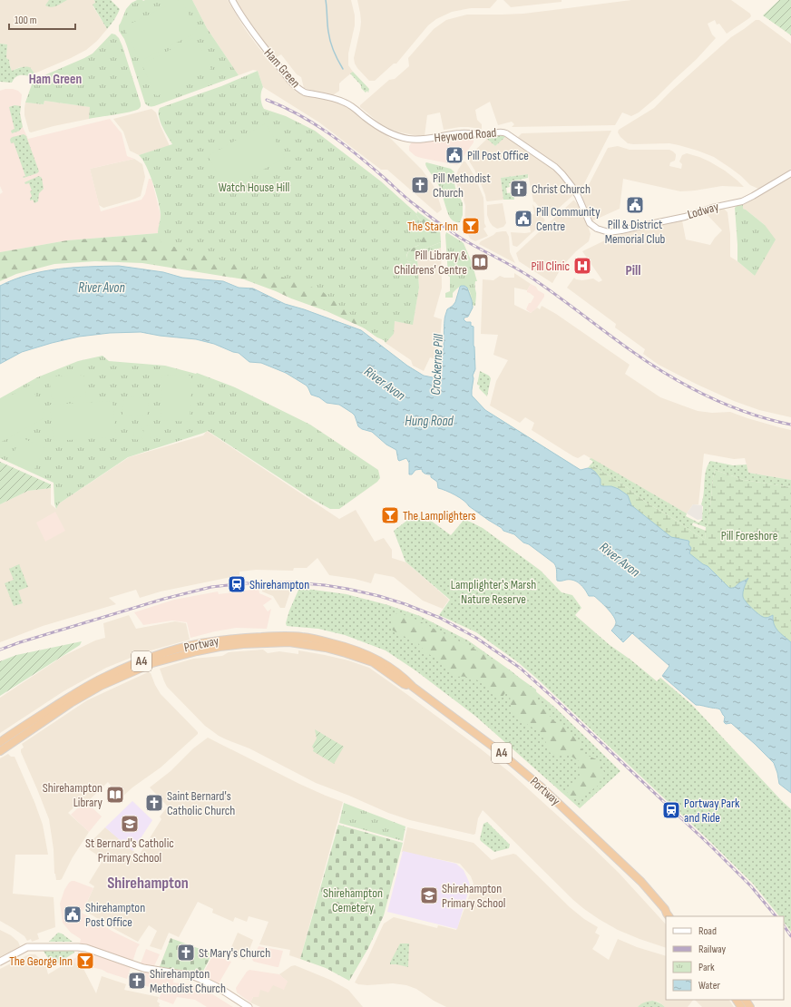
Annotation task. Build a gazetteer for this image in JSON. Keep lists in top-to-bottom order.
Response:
{
  "streets": {
    "highway": ["Portway", "A4"],
    "street": ["Ham Green", "Heywood Road", "Lodway"]
  },
  "crossings": [
    ["Ham Green", "Heywood Road"],
    ["Heywood Road", "Lodway"]
  ],
  "districts": ["Ham Green", "Pill", "Shirehampton"],
  "water": ["River Avon", "Crockerne Pill", "Hung Road"],
  "parks": [
    "Watch House Hill",
    "Pill Foreshore",
    "Lamplighter's Marsh Nature Reserve",
    "Shirehampton Cemetery"
  ],
  "places": {
    "public building": [
      "Pill Post Office",
      "Pill & District Memorial Club",
      "Pill Community Centre",
      "Shirehampton Post Office"
    ],
    "church": [
      "Pill Methodist Church",
      "Christ Church",
      "Saint Bernard's Catholic Church",
      "St Mary's Church",
      "Shirehampton Methodist Church"
    ],
    "bar": ["The Star Inn", "The Lamplighters", "The George Inn"],
    "library": ["Pill Library & Childrens' Centre", "Shirehampton Library"],
    "hospital": ["Pill Clinic"],
    "station": ["Shirehampton", "Portway Park and Ride"],
    "school or university": ["St Bernard's Catholic Primary School", "Shirehampton Primary School"]
  },
  "legend": [
    "Road",
    "Railway",
    "Park",
    "Water"
  ],
  "scale_bar": "100 m"
}
